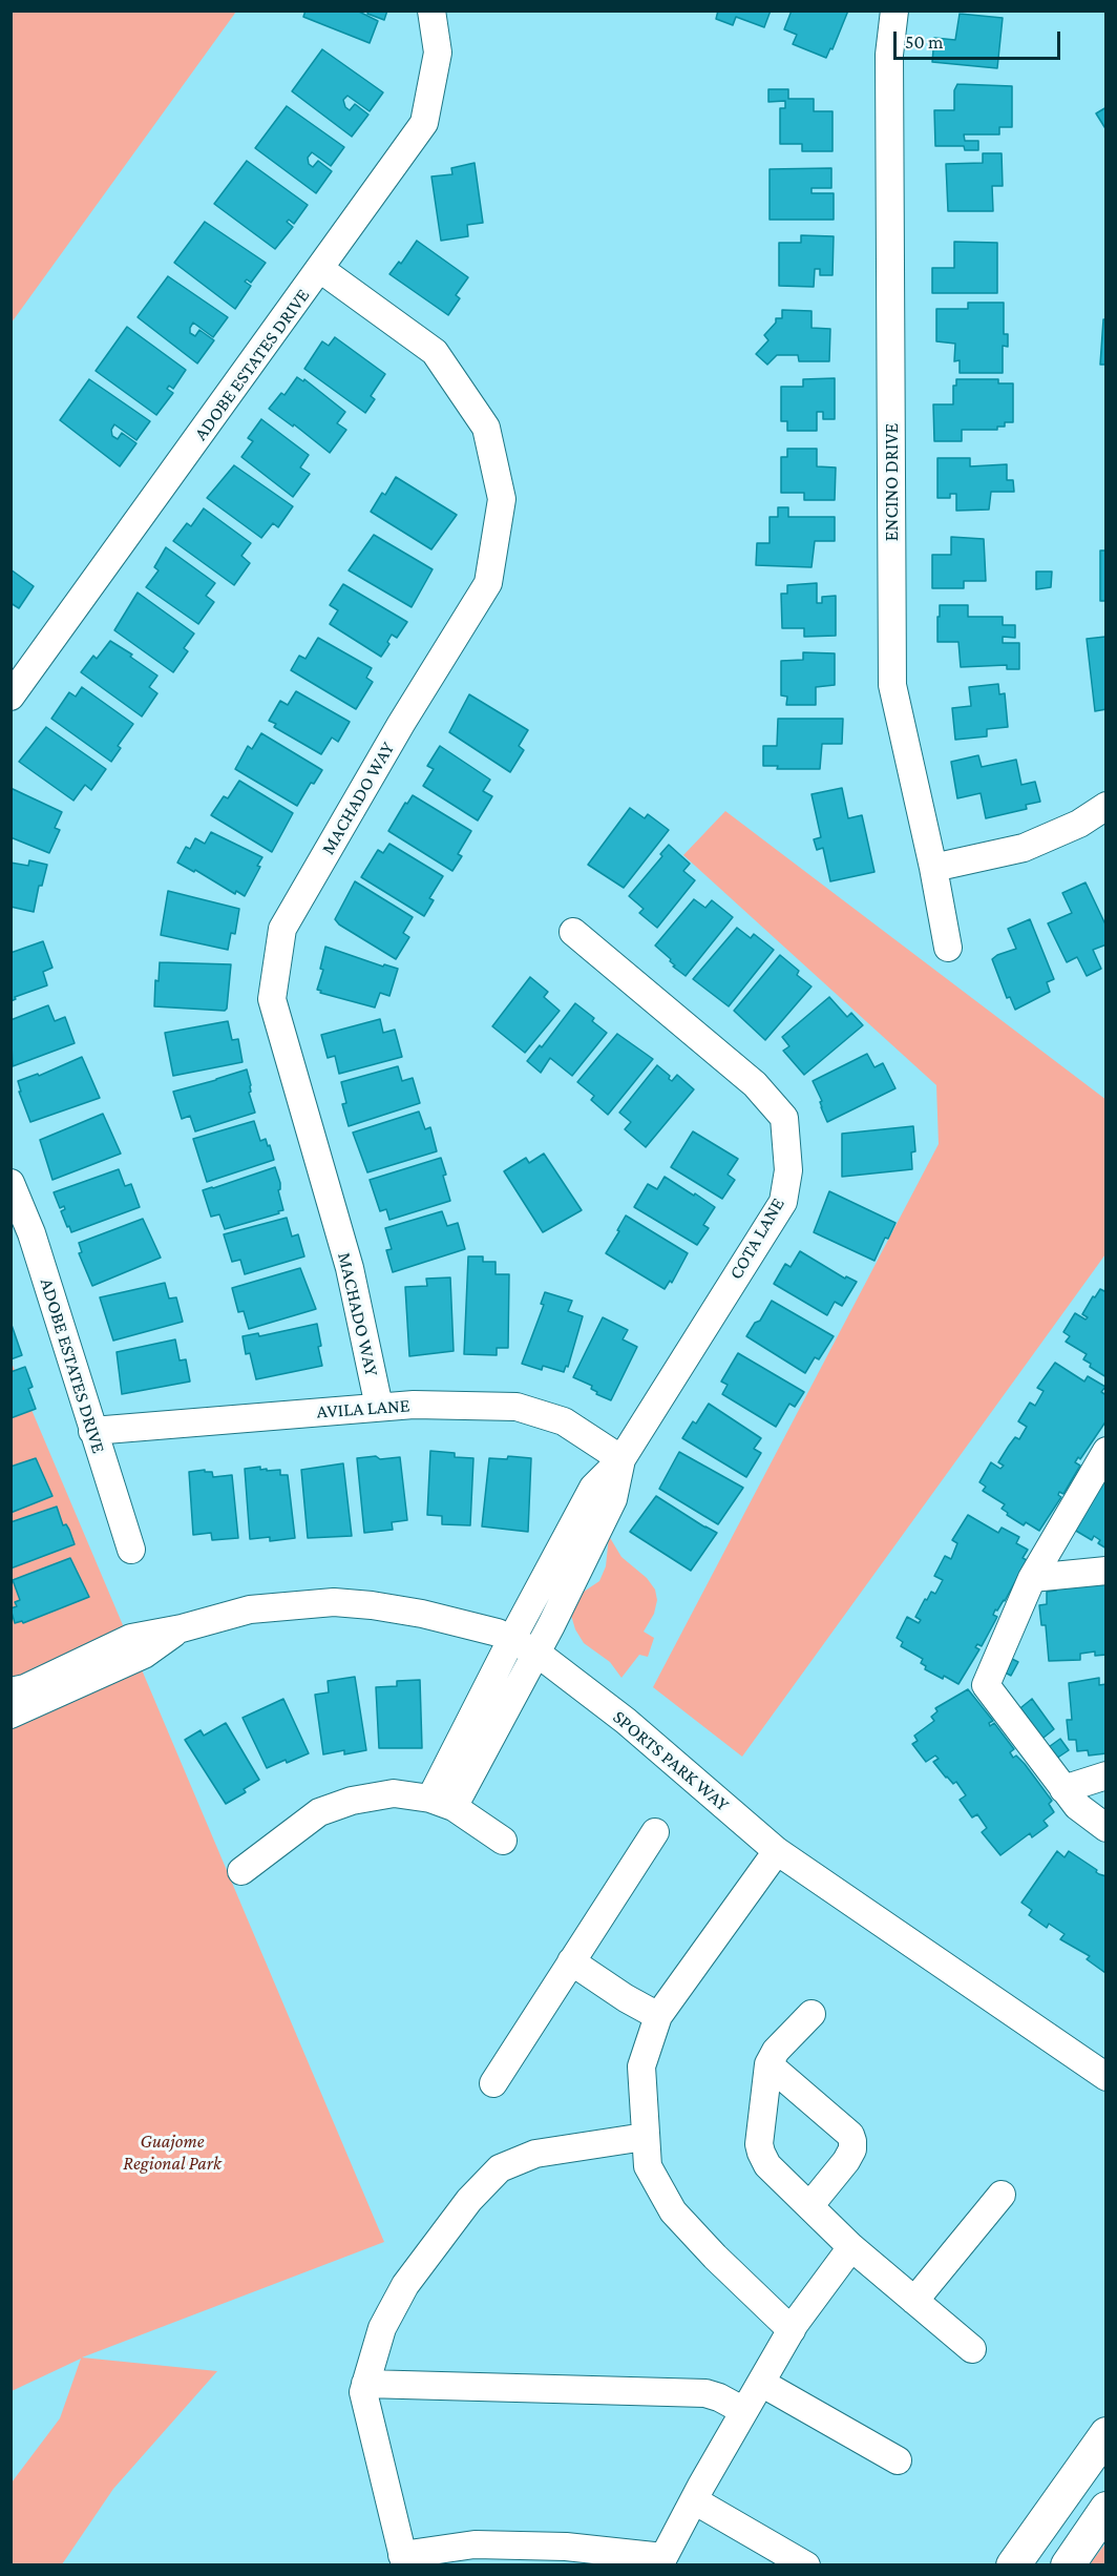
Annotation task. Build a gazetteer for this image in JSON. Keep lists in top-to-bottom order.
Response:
{
  "streets": {
    "street": [
      "ADOBE ESTATES DRIVE",
      "ENCINO DRIVE",
      "MACHADO WAY",
      "COTA LANE",
      "AVILA LANE",
      "SPORTS PARK WAY"
    ]
  },
  "crossings": [
    ["ADOBE ESTATES DRIVE", "MACHADO WAY"],
    ["ADOBE ESTATES DRIVE", "AVILA LANE"],
    ["MACHADO WAY", "AVILA LANE"],
    ["COTA LANE", "AVILA LANE"],
    ["COTA LANE", "SPORTS PARK WAY"]
  ],
  "parks": ["Guajome Regional Park"],
  "scale_bar": "50 m"
}
